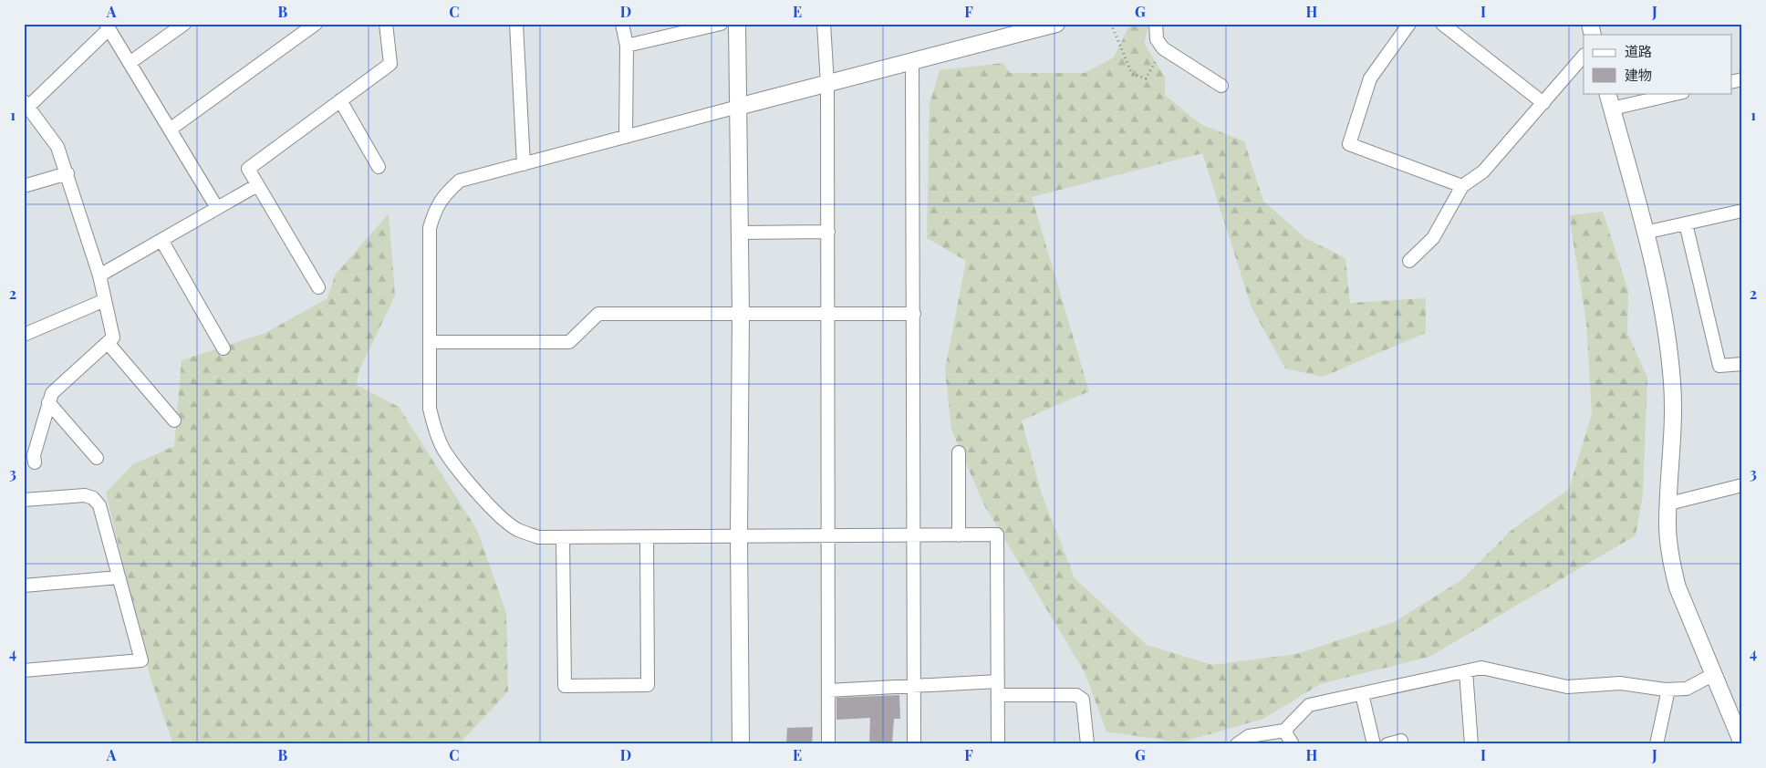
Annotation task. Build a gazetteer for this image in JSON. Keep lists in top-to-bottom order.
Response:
{
  "legend": ["道路", "建物"],
  "grid": {
    "columns": [
      "A",
      "B",
      "C",
      "D",
      "E",
      "F",
      "G",
      "H",
      "I",
      "J"
    ],
    "rows": [
      "1",
      "2",
      "3",
      "4"
    ]
  }
}
